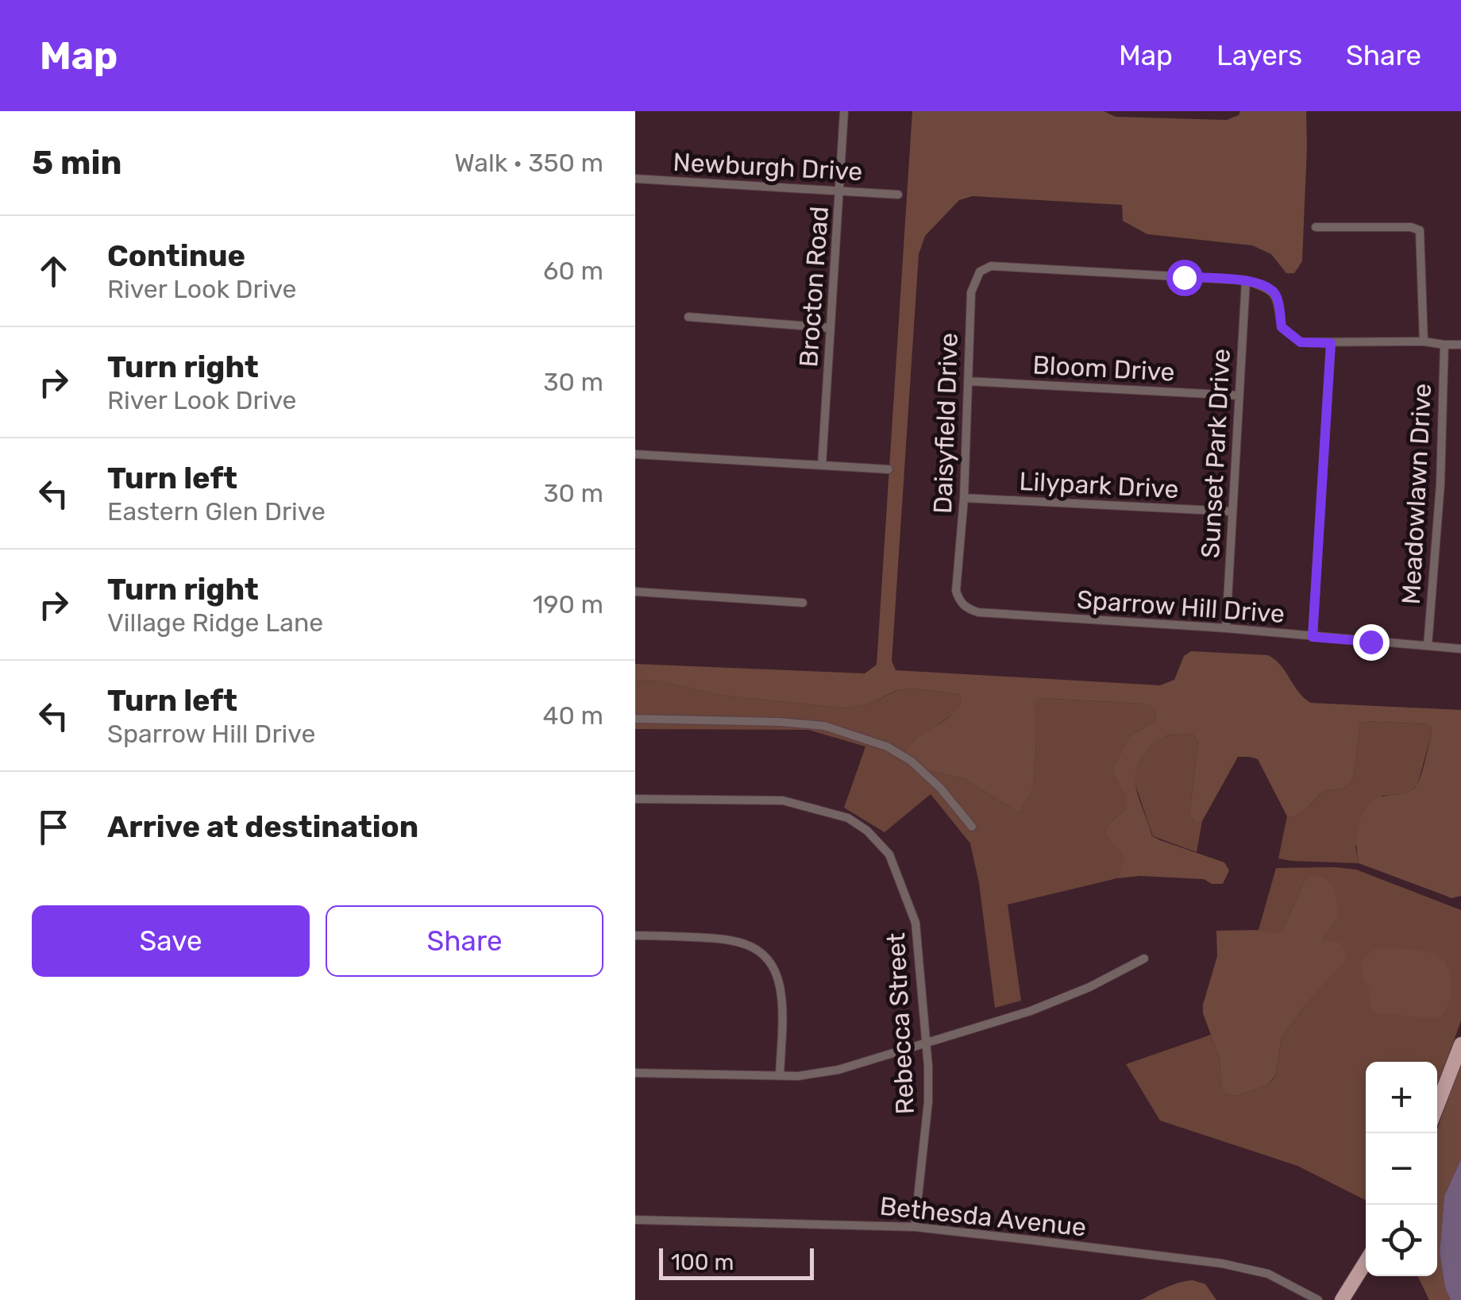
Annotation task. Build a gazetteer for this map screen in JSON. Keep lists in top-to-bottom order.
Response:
{
  "streets": {
    "street": [
      "Newburgh Drive",
      "Brocton Road",
      "Bloom Drive",
      "Daisyfield Drive",
      "Sunset Park Drive",
      "Lilypark Drive",
      "Meadowlawn Drive",
      "Sparrow Hill Drive",
      "Rebecca Street",
      "Bethesda Avenue"
    ]
  },
  "crossings": [
    ["Newburgh Drive", "Brocton Road"],
    ["Bloom Drive", "Daisyfield Drive"],
    ["Bloom Drive", "Sunset Park Drive"],
    ["Daisyfield Drive", "Sunset Park Drive"],
    ["Daisyfield Drive", "Lilypark Drive"],
    ["Daisyfield Drive", "Sparrow Hill Drive"],
    ["Sunset Park Drive", "Lilypark Drive"],
    ["Sunset Park Drive", "Sparrow Hill Drive"],
    ["Meadowlawn Drive", "Sparrow Hill Drive"],
    ["Rebecca Street", "Bethesda Avenue"]
  ],
  "scale_bar": "100 m",
  "page": {
    "header": "Map",
    "nav": ["Map", "Layers", "Share"],
    "heading": ["5 min", "Walk · 350 m"],
    "list": [
      ["Continue", "River Look Drive", "60 m"],
      ["Turn right", "River Look Drive", "30 m"],
      ["Turn left", "Eastern Glen Drive", "30 m"],
      ["Turn right", "Village Ridge Lane", "190 m"],
      ["Turn left", "Sparrow Hill Drive", "40 m"],
      "Arrive at destination"
    ],
    "buttons": ["Save", "Share"],
    "map_buttons": ["+", "−"],
    "scale": "100 m"
  }
}
